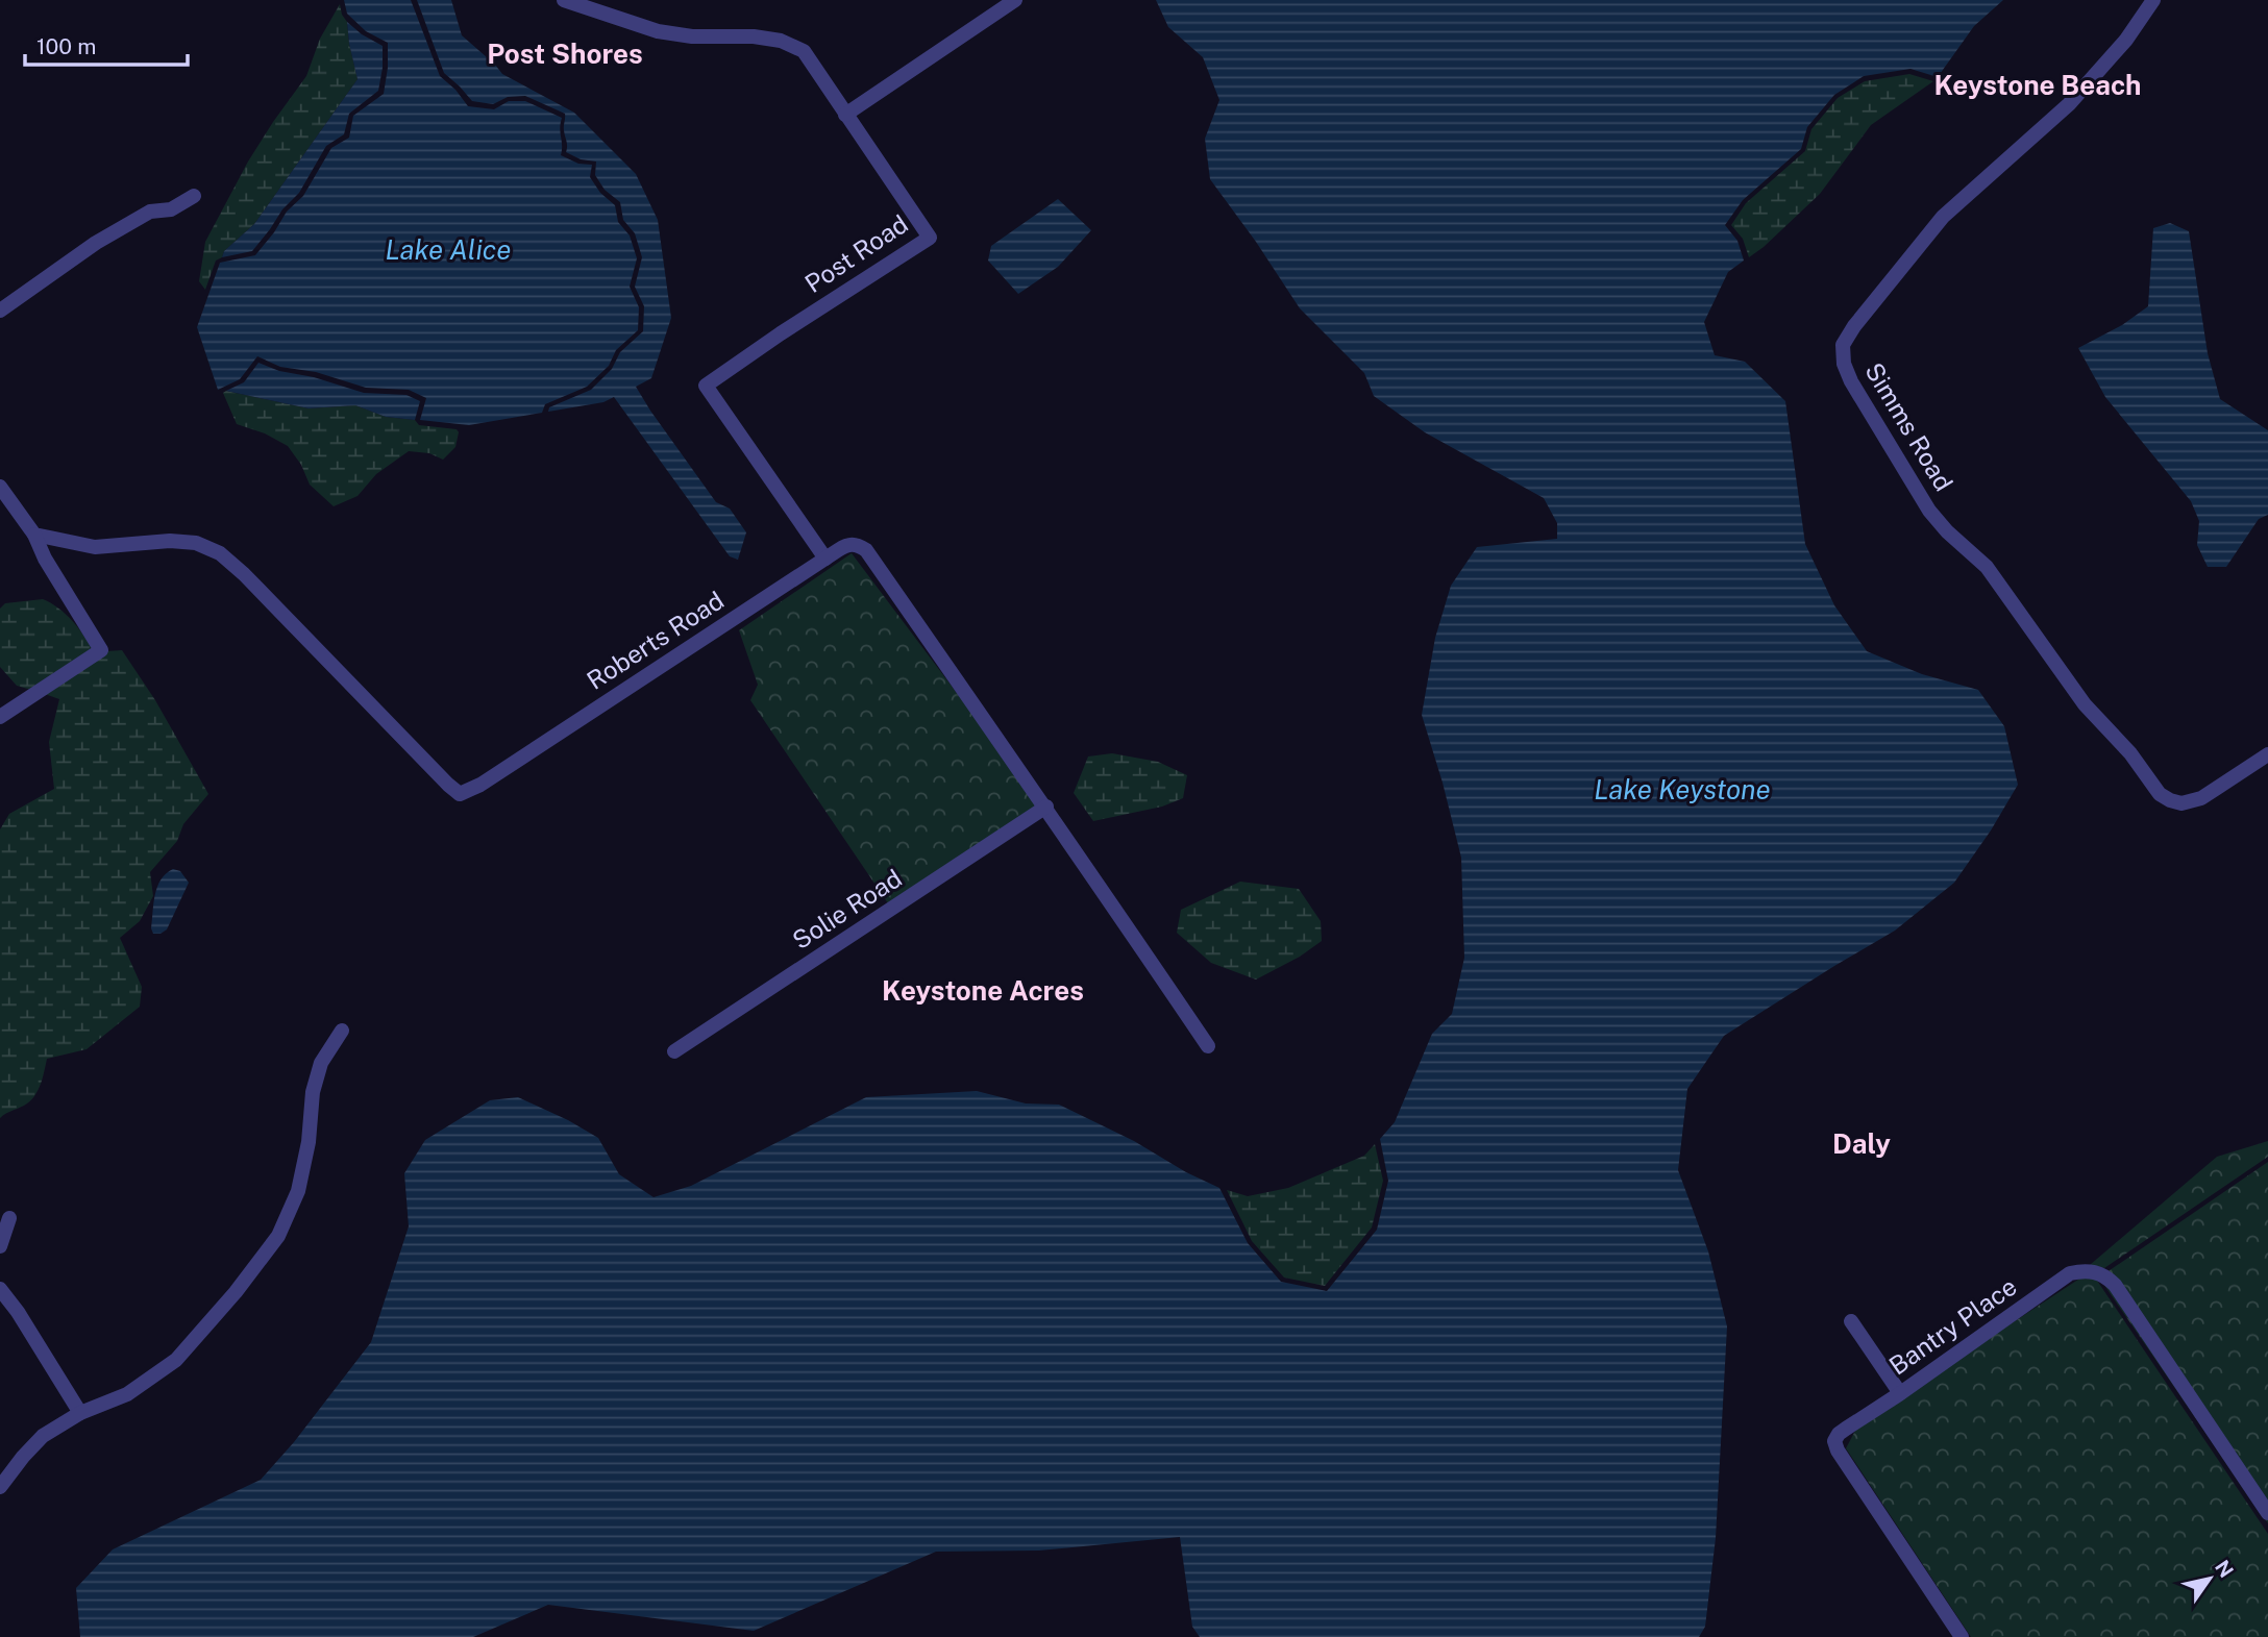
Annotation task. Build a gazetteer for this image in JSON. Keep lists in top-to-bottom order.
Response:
{
  "streets": {
    "street": [
      "Post Road",
      "Simms Road",
      "Roberts Road",
      "Solie Road",
      "Bantry Place"
    ]
  },
  "crossings": [
    ["Post Road", "Roberts Road"],
    ["Roberts Road", "Solie Road"]
  ],
  "districts": [
    "Post Shores",
    "Keystone Beach",
    "Keystone Acres",
    "Daly"
  ],
  "water": ["Lake Alice", "Lake Keystone"],
  "scale_bar": "100 m",
  "north": "top right"
}
